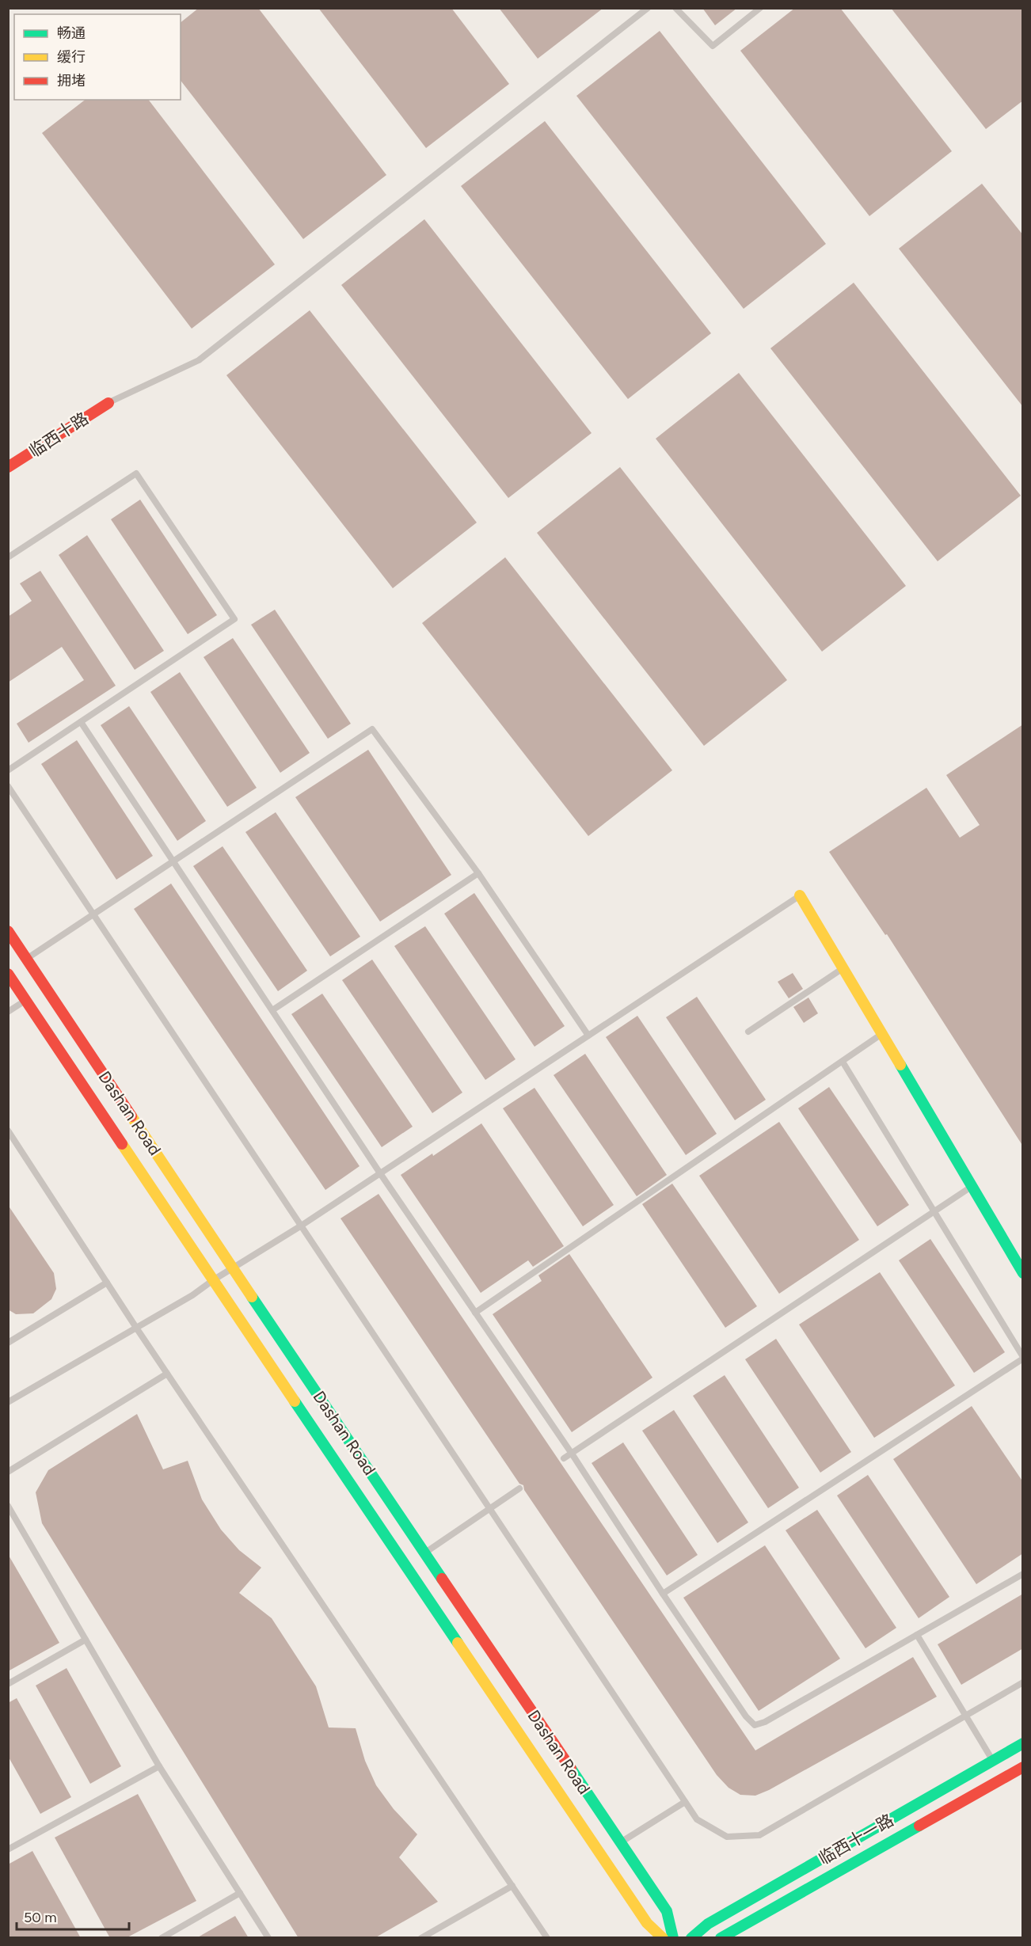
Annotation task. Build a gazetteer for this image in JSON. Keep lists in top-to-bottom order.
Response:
{
  "streets": {
    "main road": ["临西十路", "Dashan Road", "临西十一路"]
  },
  "legend": ["畅通", "缓行", "拥堵"],
  "scale_bar": "50 m"
}
